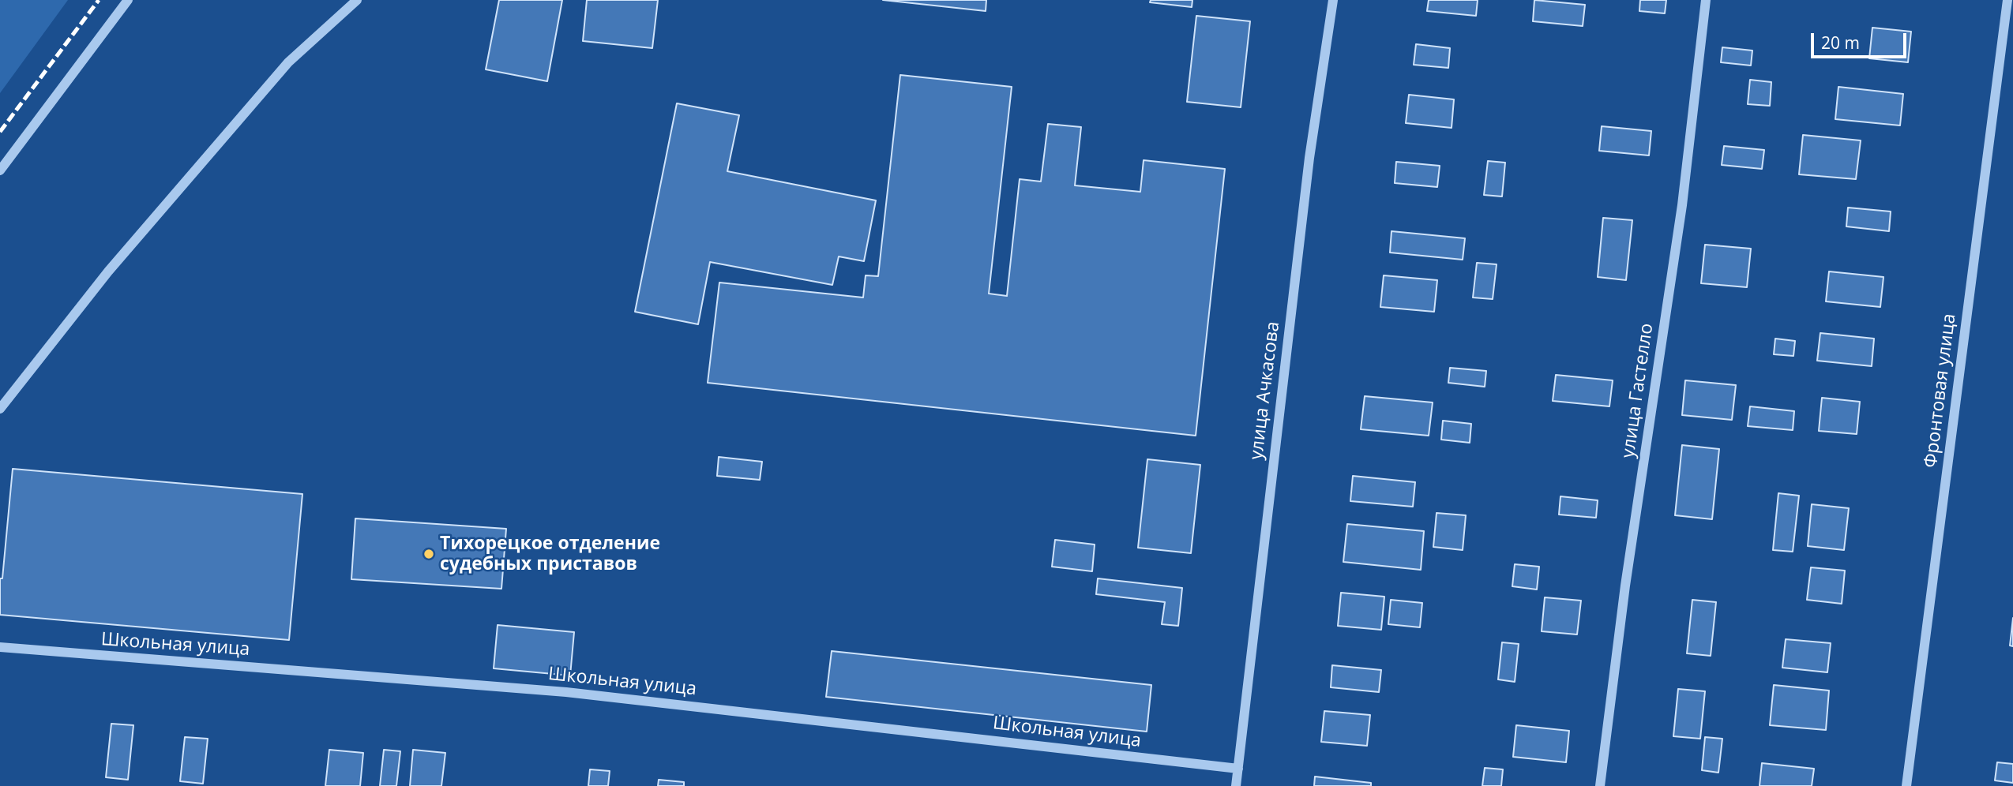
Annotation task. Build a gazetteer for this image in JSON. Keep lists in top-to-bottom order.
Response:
{
  "streets": {
    "street": [
      "улица Ачкасова",
      "улица Гастелло",
      "Фронтовая улица",
      "Школьная улица"
    ]
  },
  "crossings": [
    ["улица Ачкасова", "Школьная улица"]
  ],
  "places": ["Тихорецкое отделение судебных приставов"],
  "scale_bar": "20 m"
}
